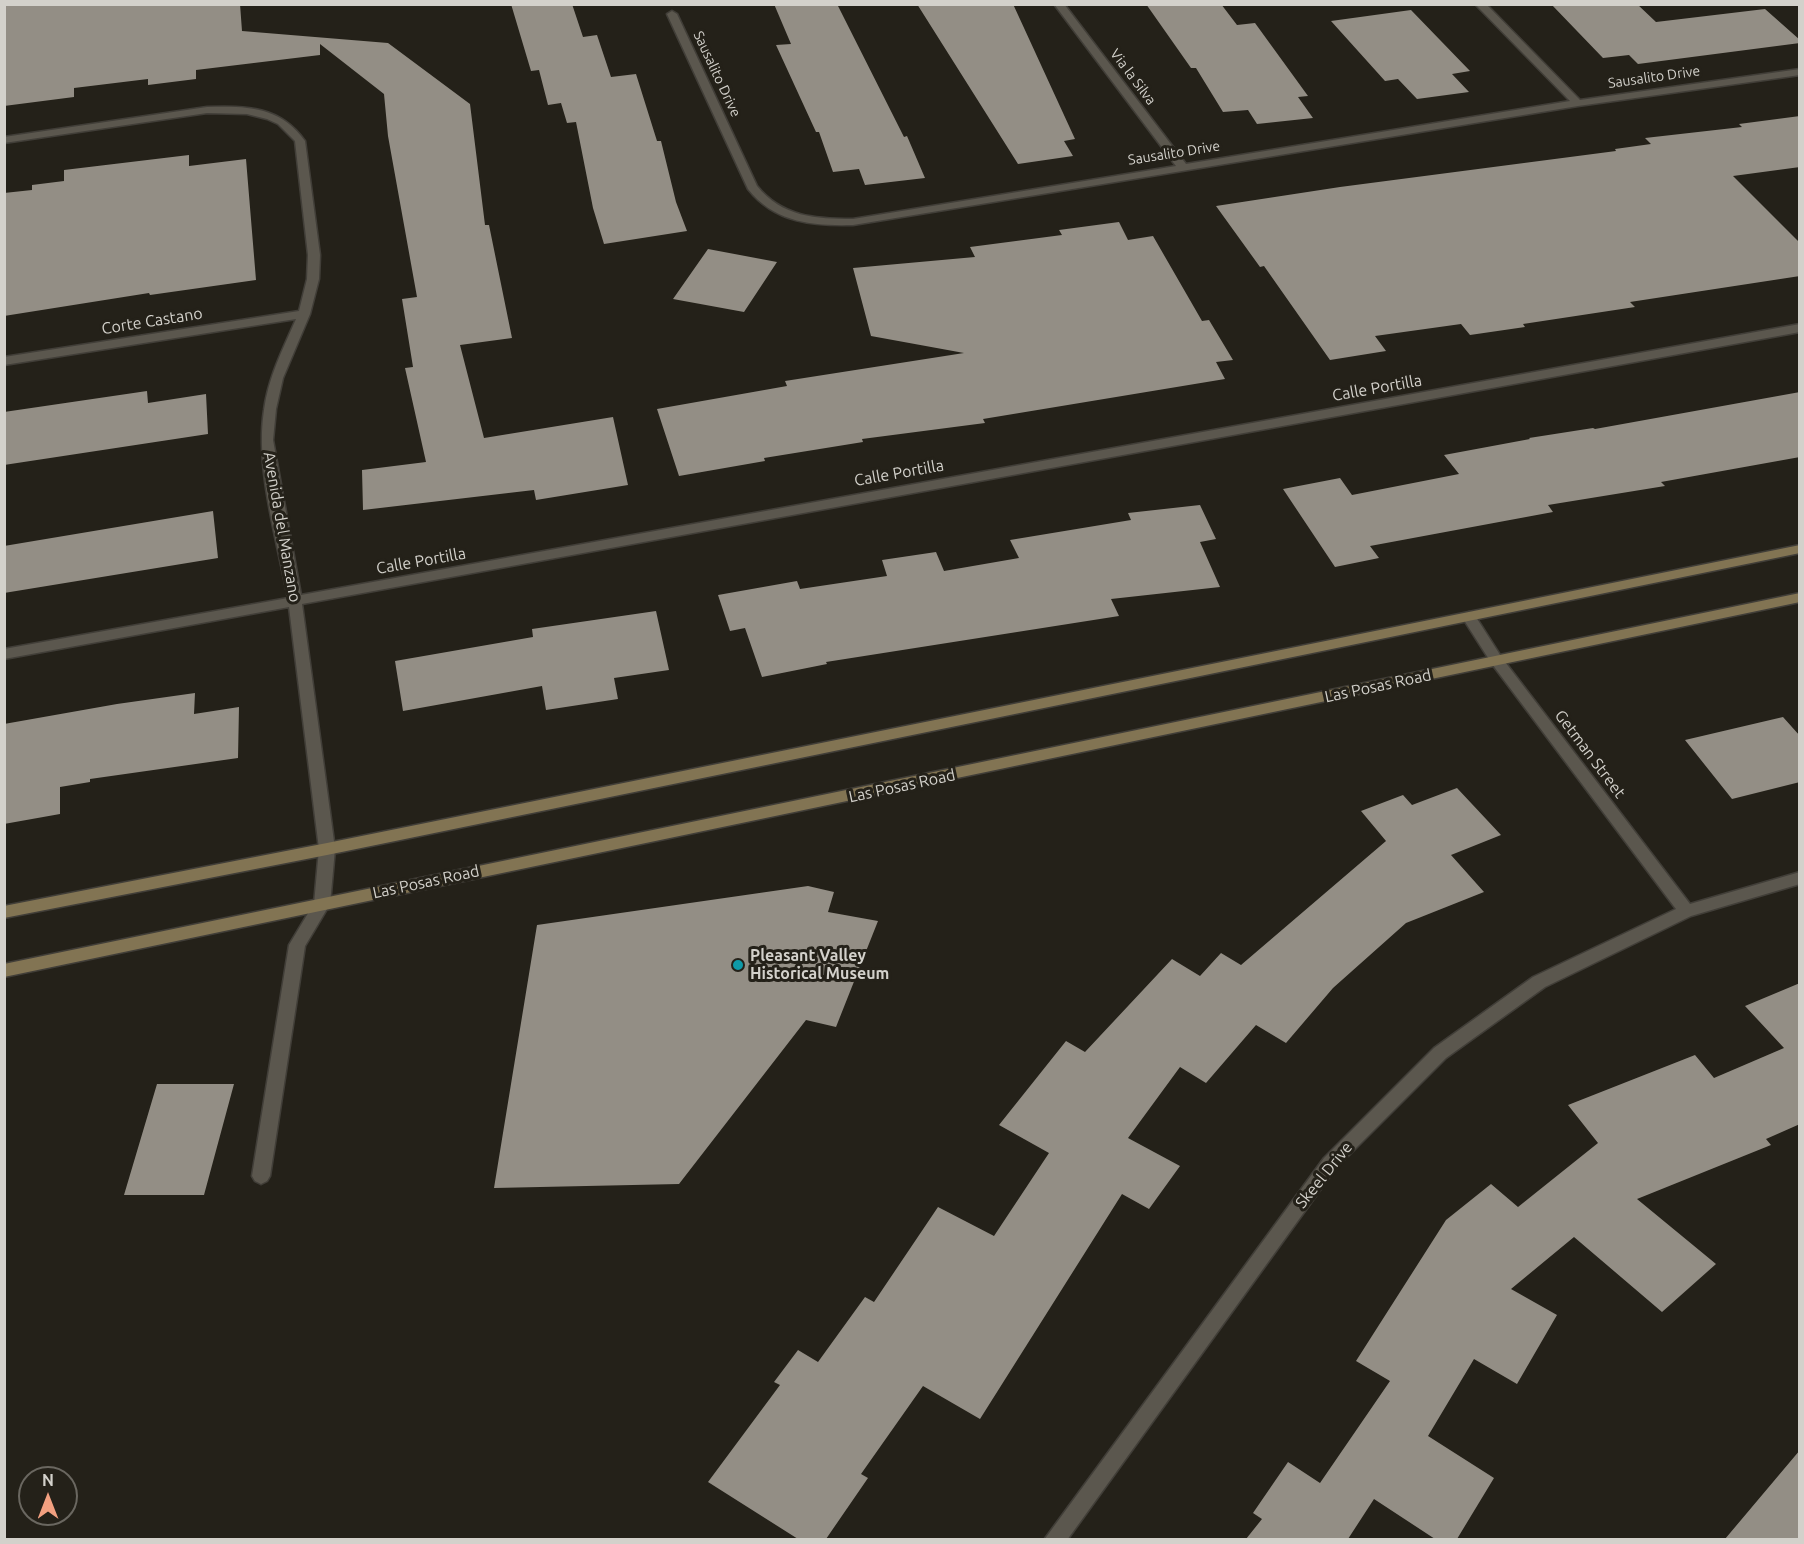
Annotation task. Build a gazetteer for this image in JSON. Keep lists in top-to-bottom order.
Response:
{
  "streets": {
    "main road": ["Las Posas Road"],
    "street": [
      "Sausalito Drive",
      "Via la Silva",
      "Corte Castano",
      "Calle Portilla",
      "Avenida del Manzano",
      "Getman Street",
      "Skeel Drive"
    ]
  },
  "crossings": [
    ["Sausalito Drive", "Via la Silva"],
    ["Corte Castano", "Avenida del Manzano"],
    ["Calle Portilla", "Avenida del Manzano"],
    ["Avenida del Manzano", "Las Posas Road"],
    ["Las Posas Road", "Getman Street"],
    ["Getman Street", "Skeel Drive"]
  ],
  "places": ["Pleasant Valley Historical Museum"],
  "north": "top"
}
